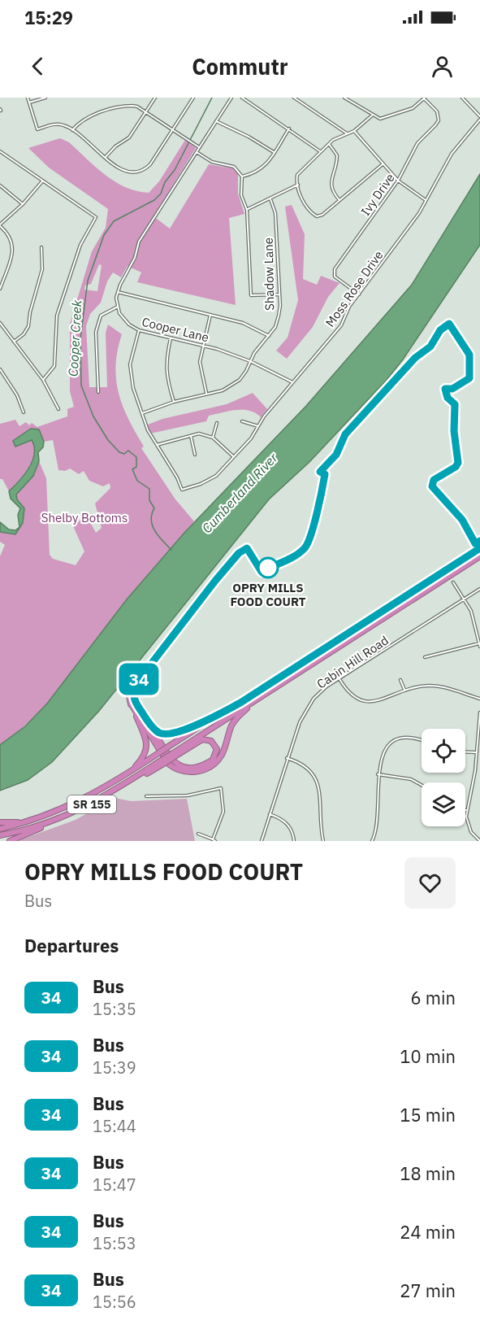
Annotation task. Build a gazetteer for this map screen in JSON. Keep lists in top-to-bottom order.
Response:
{
  "streets": {
    "highway": ["SR 155"],
    "street": [
      "Ivy Drive",
      "Shadow Lane",
      "Moss Rose Drive",
      "Cooper Lane",
      "Cabin Hill Road"
    ]
  },
  "crossings": [
    ["Ivy Drive", "Moss Rose Drive"],
    ["Shadow Lane", "Cooper Lane"],
    ["Moss Rose Drive", "Cooper Lane"]
  ],
  "water": ["Cooper Creek", "Cumberland River"],
  "parks": ["Shelby Bottoms"],
  "places": ["OPRY MILLS FOOD COURT"],
  "lines": ["bus line 34"],
  "page": {
    "status": "15:29",
    "header": "Commutr",
    "on_map": "34",
    "heading": [
      ["OPRY MILLS FOOD COURT", "Bus"],
      "Departures"
    ],
    "list": [
      {
        "mark": "34",
        "name": "Bus",
        "note": "15:35",
        "value": "6 min"
      },
      {
        "mark": "34",
        "name": "Bus",
        "note": "15:39",
        "value": "10 min"
      },
      {
        "mark": "34",
        "name": "Bus",
        "note": "15:44",
        "value": "15 min"
      },
      {
        "mark": "34",
        "name": "Bus",
        "note": "15:47",
        "value": "18 min"
      },
      {
        "mark": "34",
        "name": "Bus",
        "note": "15:53",
        "value": "24 min"
      },
      {
        "mark": "34",
        "name": "Bus",
        "note": "15:56",
        "value": "27 min"
      }
    ]
  }
}
